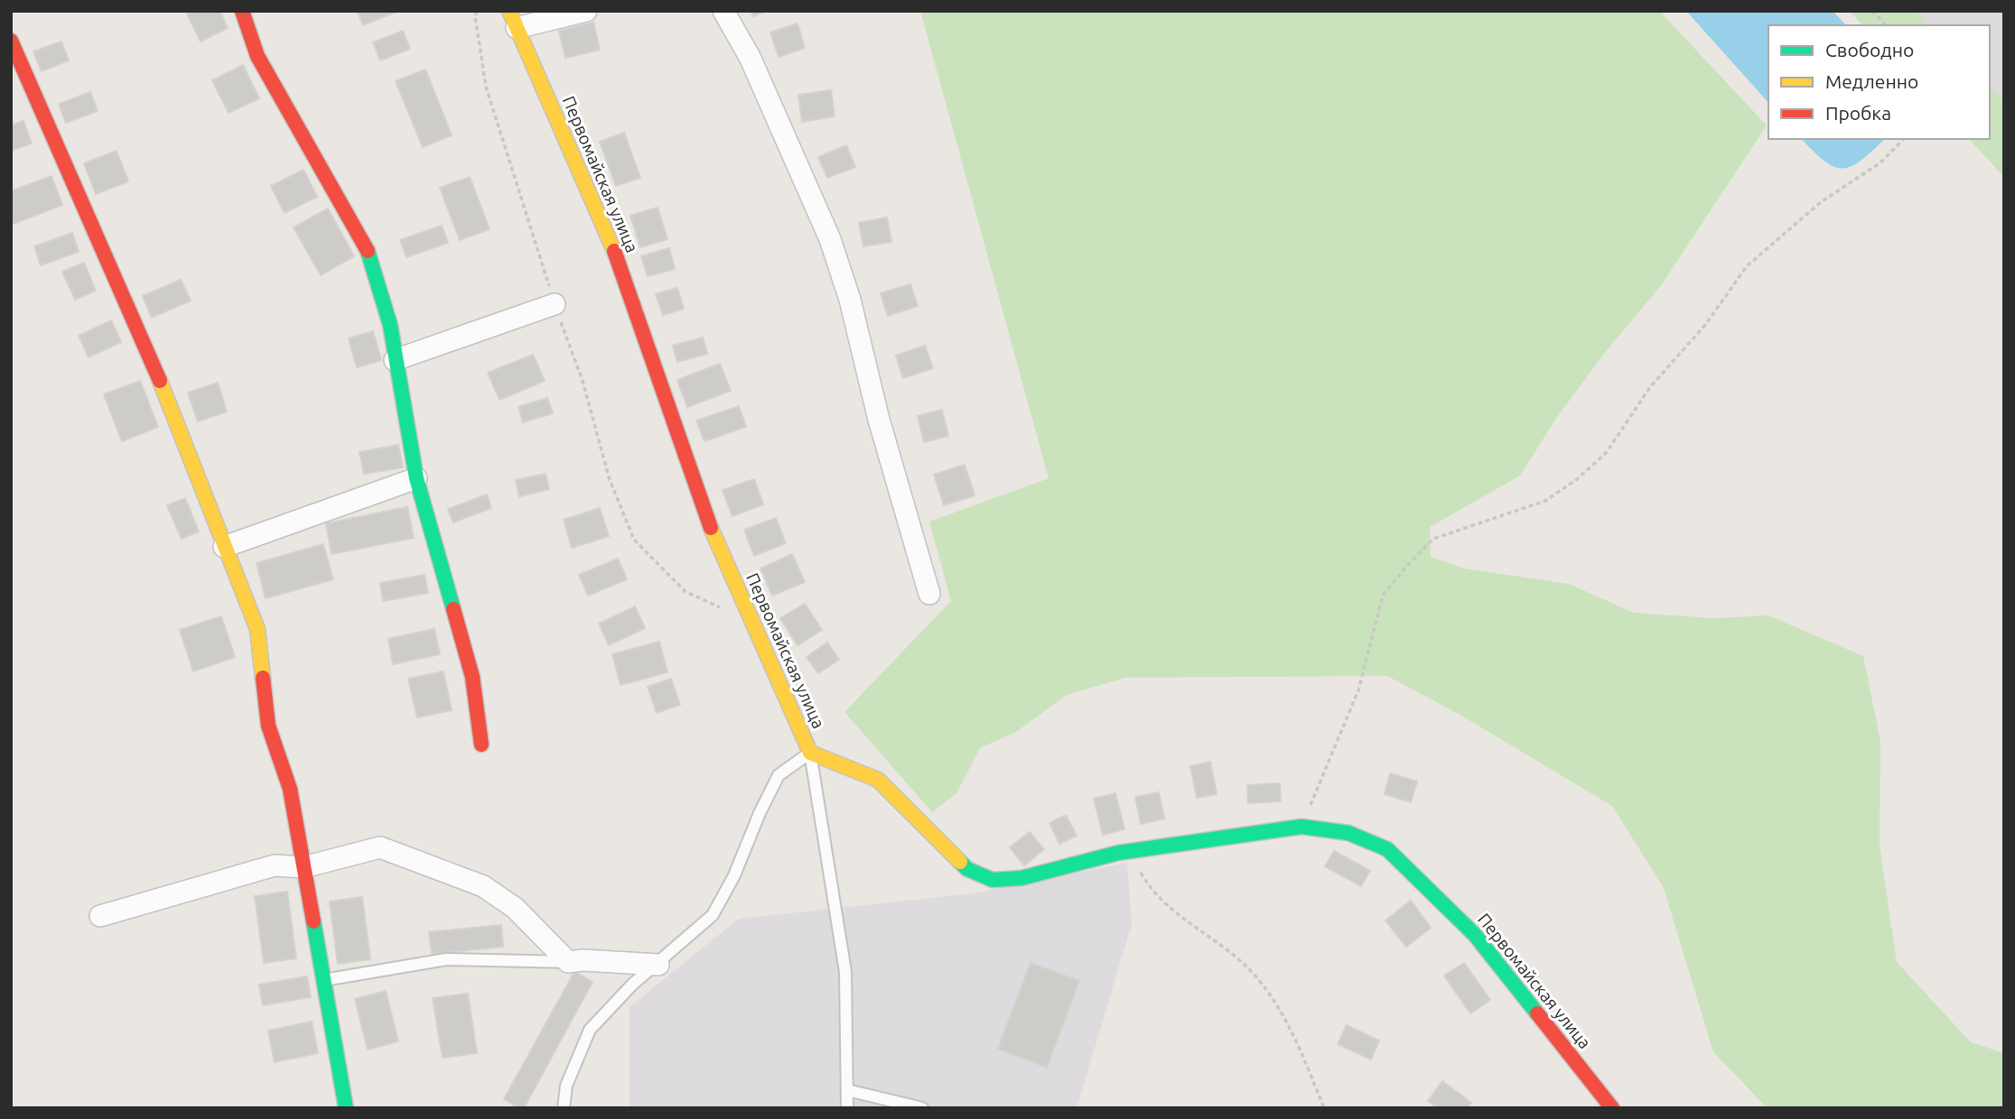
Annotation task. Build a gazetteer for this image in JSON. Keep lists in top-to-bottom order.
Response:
{
  "streets": {
    "street": ["Первомайская улица"]
  },
  "legend": ["Свободно", "Медленно", "Пробка"]
}
